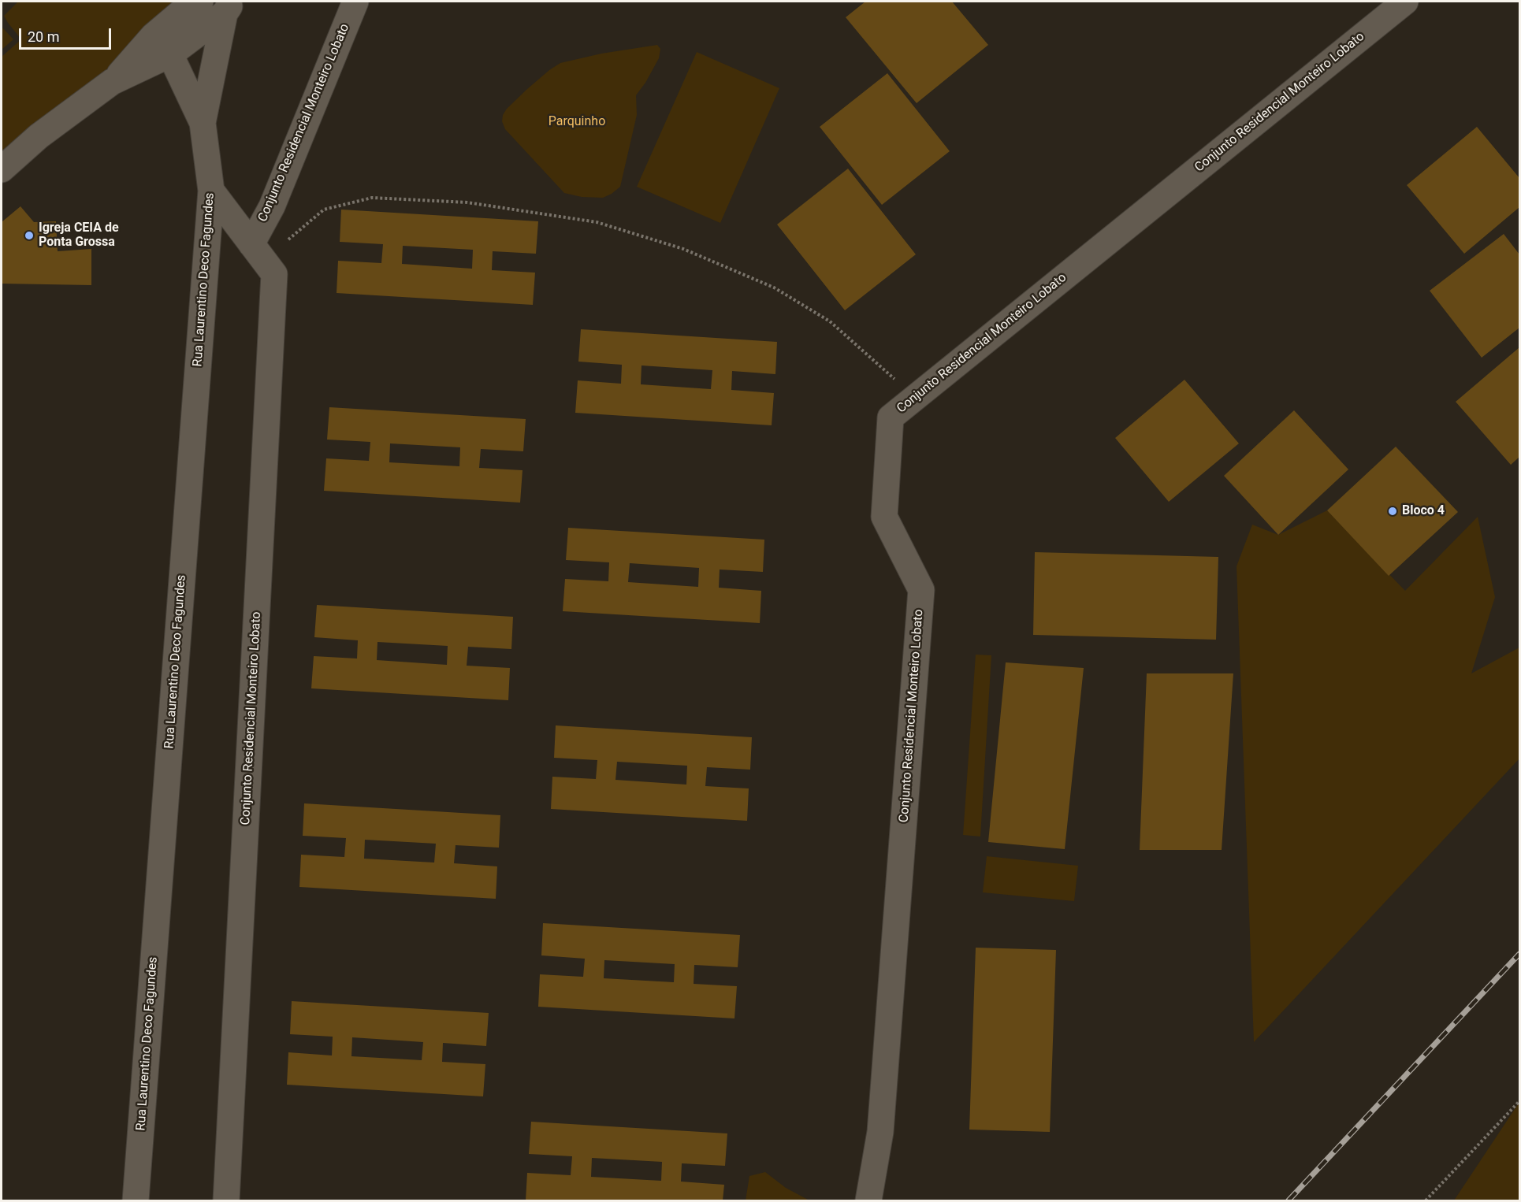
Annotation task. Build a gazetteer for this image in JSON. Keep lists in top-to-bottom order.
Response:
{
  "streets": {
    "street": ["Conjunto Residencial Monteiro Lobato", "Rua Laurentino Deco Fagundes"]
  },
  "crossings": [
    ["Conjunto Residencial Monteiro Lobato", "Rua Laurentino Deco Fagundes"]
  ],
  "parks": ["Parquinho"],
  "places": ["Igreja CEIA de Ponta Grossa", "Bloco 4"],
  "scale_bar": "20 m"
}
